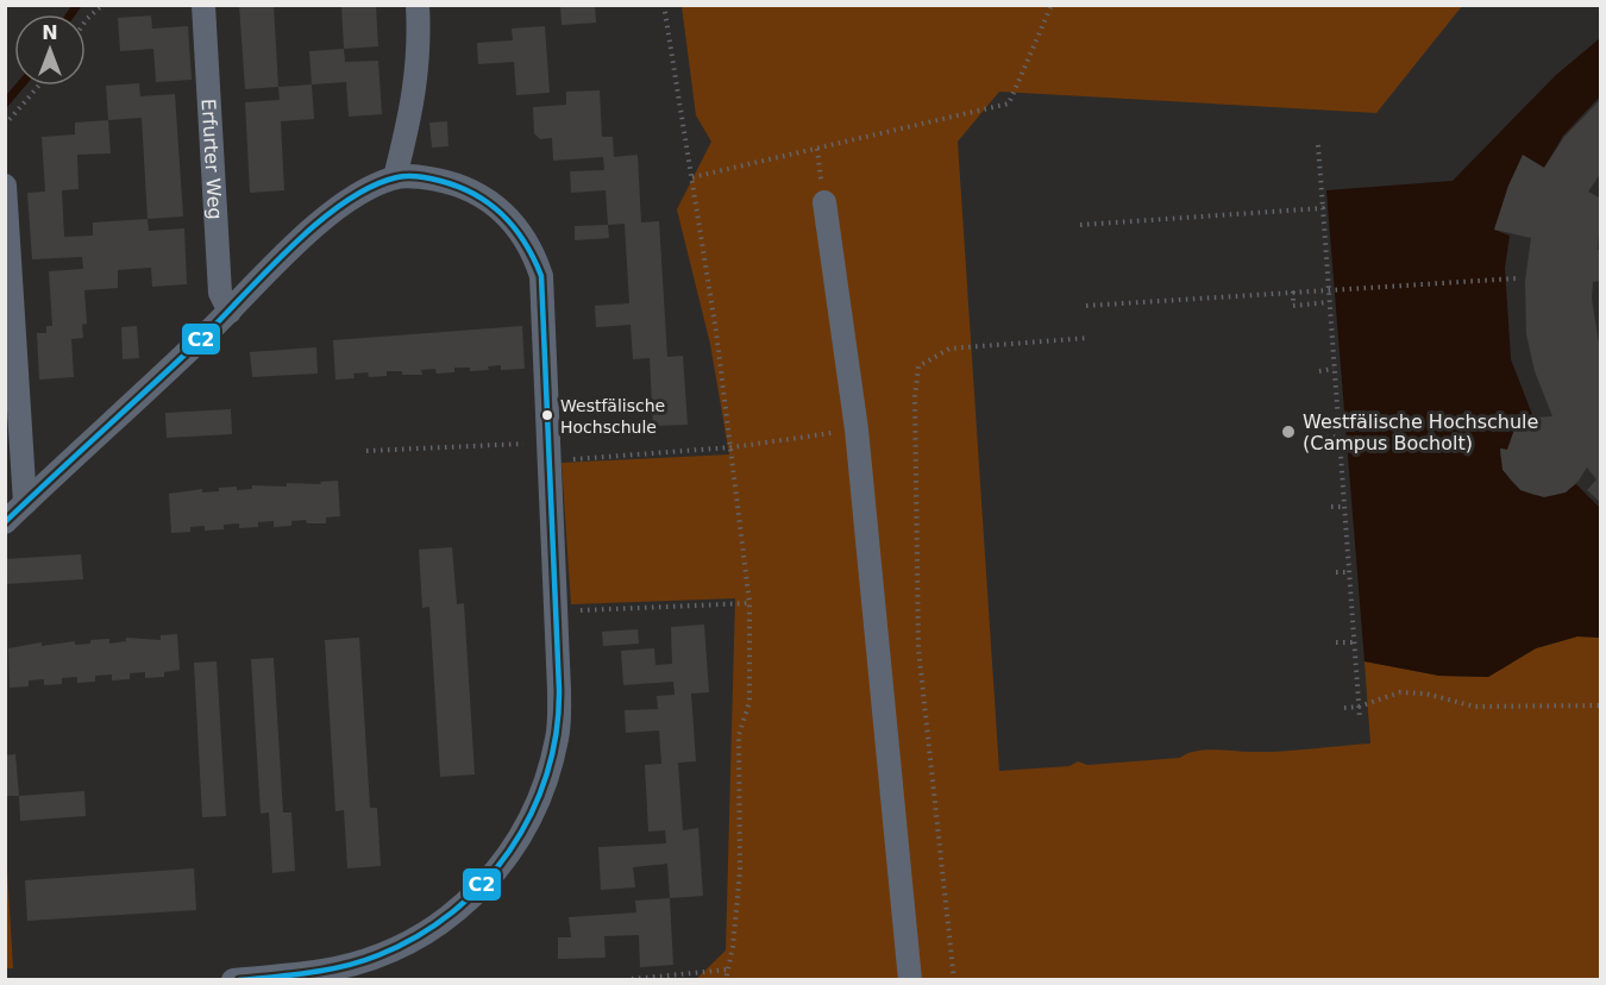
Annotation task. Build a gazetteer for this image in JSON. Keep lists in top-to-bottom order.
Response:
{
  "streets": {
    "street": ["Erfurter Weg"]
  },
  "places": ["Westfälische Hochschule", "Westfälische Hochschule (Campus Bocholt)"],
  "lines": ["transit line C2"],
  "north": "top"
}
